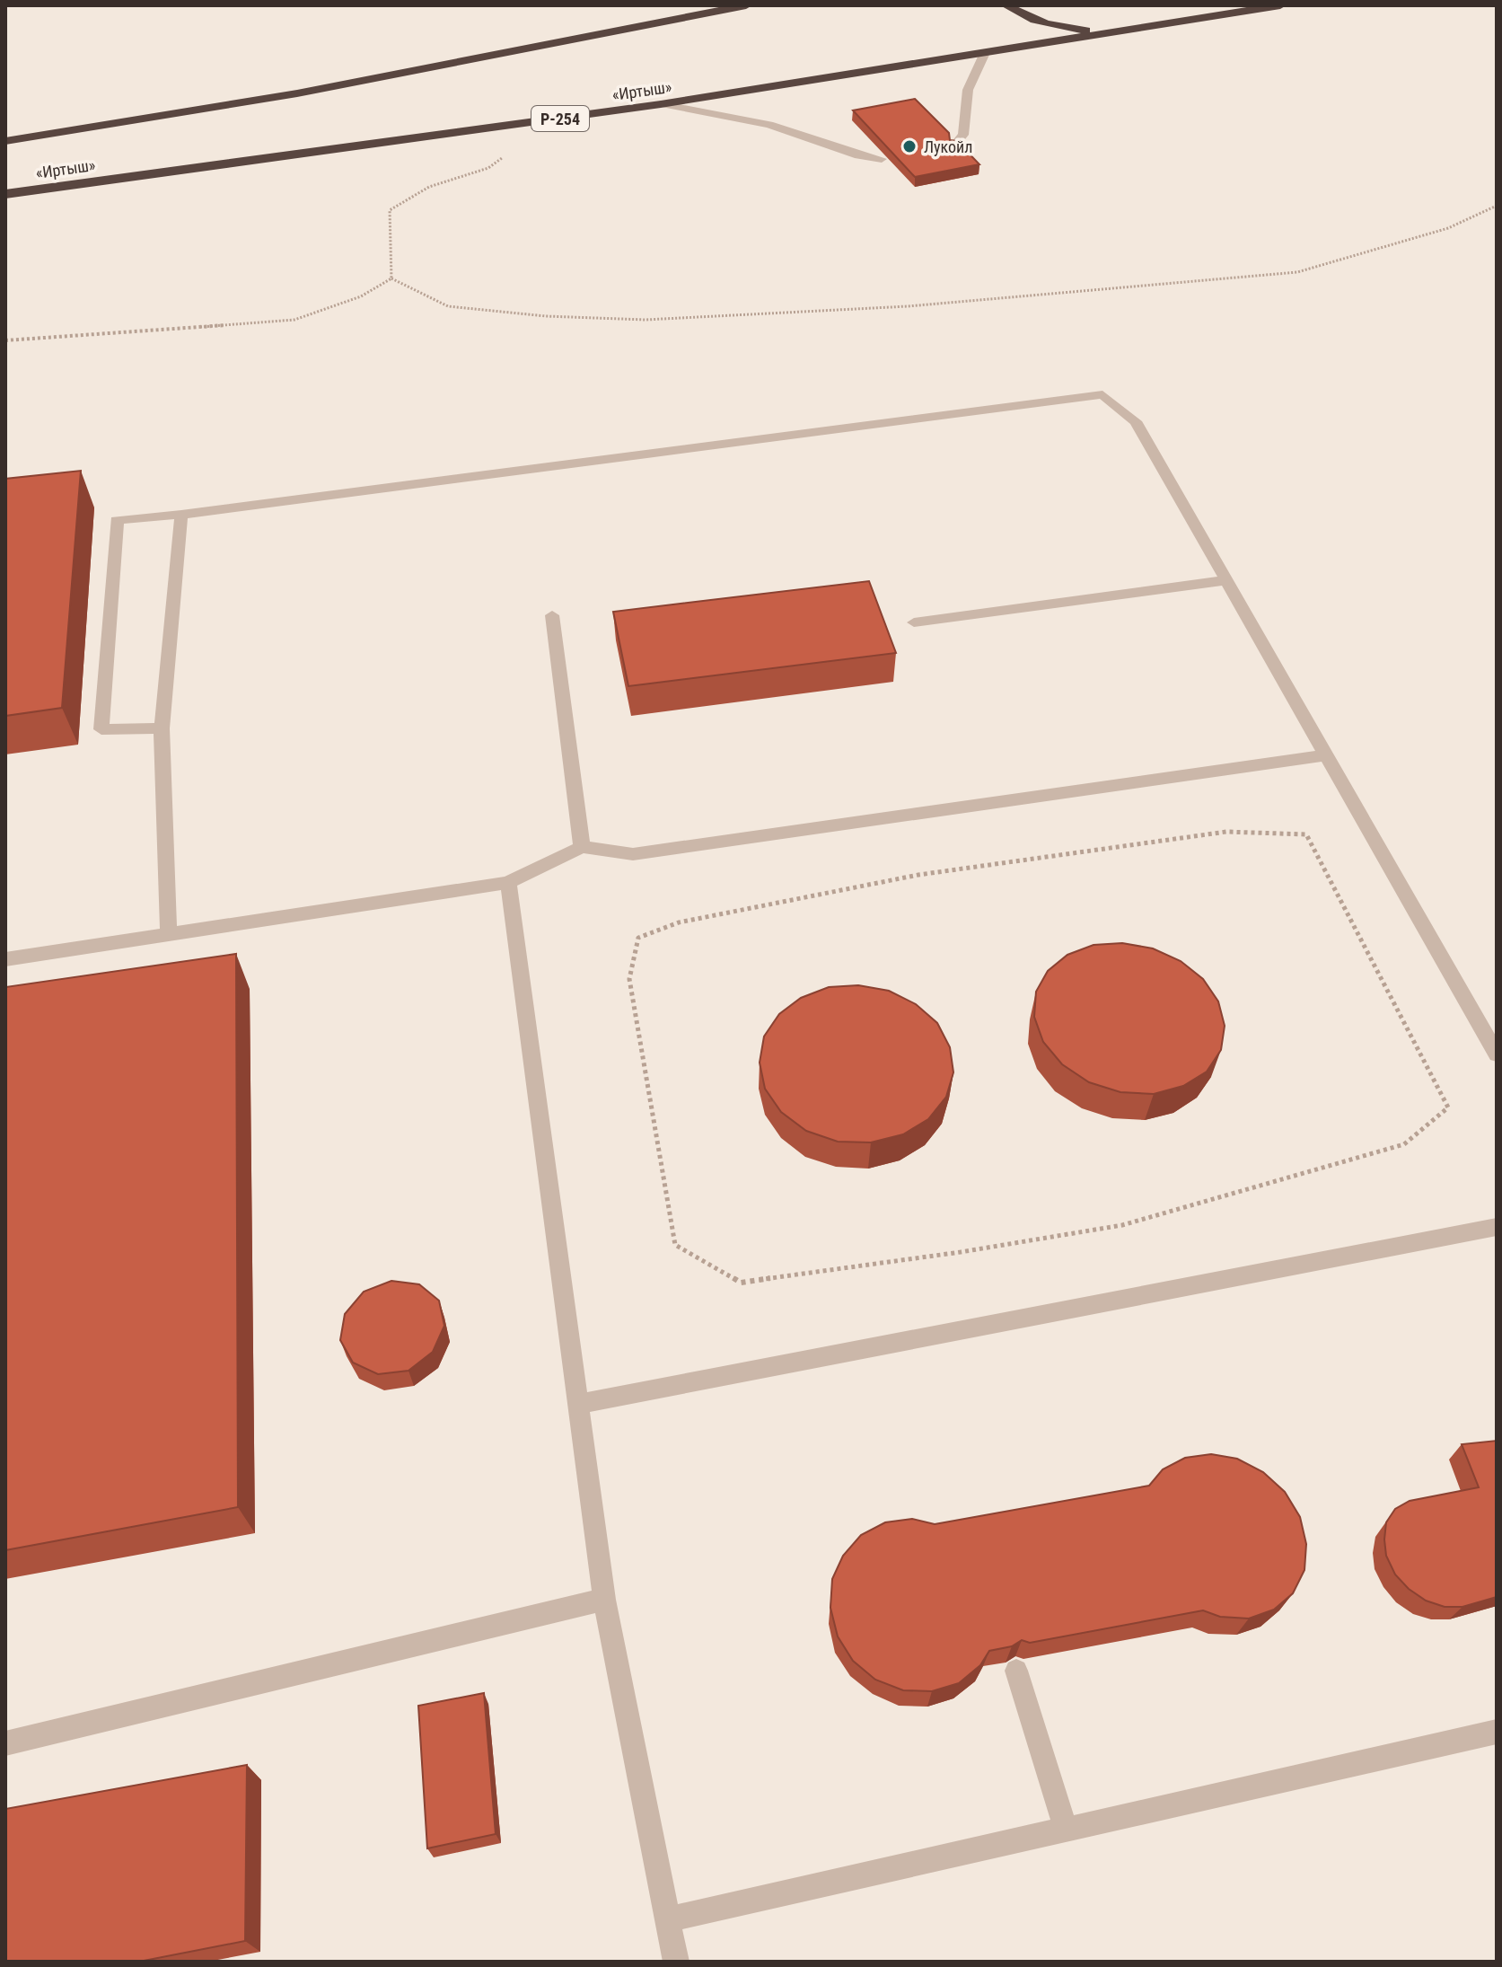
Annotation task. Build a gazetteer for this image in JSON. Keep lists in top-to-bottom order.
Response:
{
  "streets": {
    "highway": ["«Иртыш»", "Р-254"]
  },
  "places": ["Лукойл"]
}
